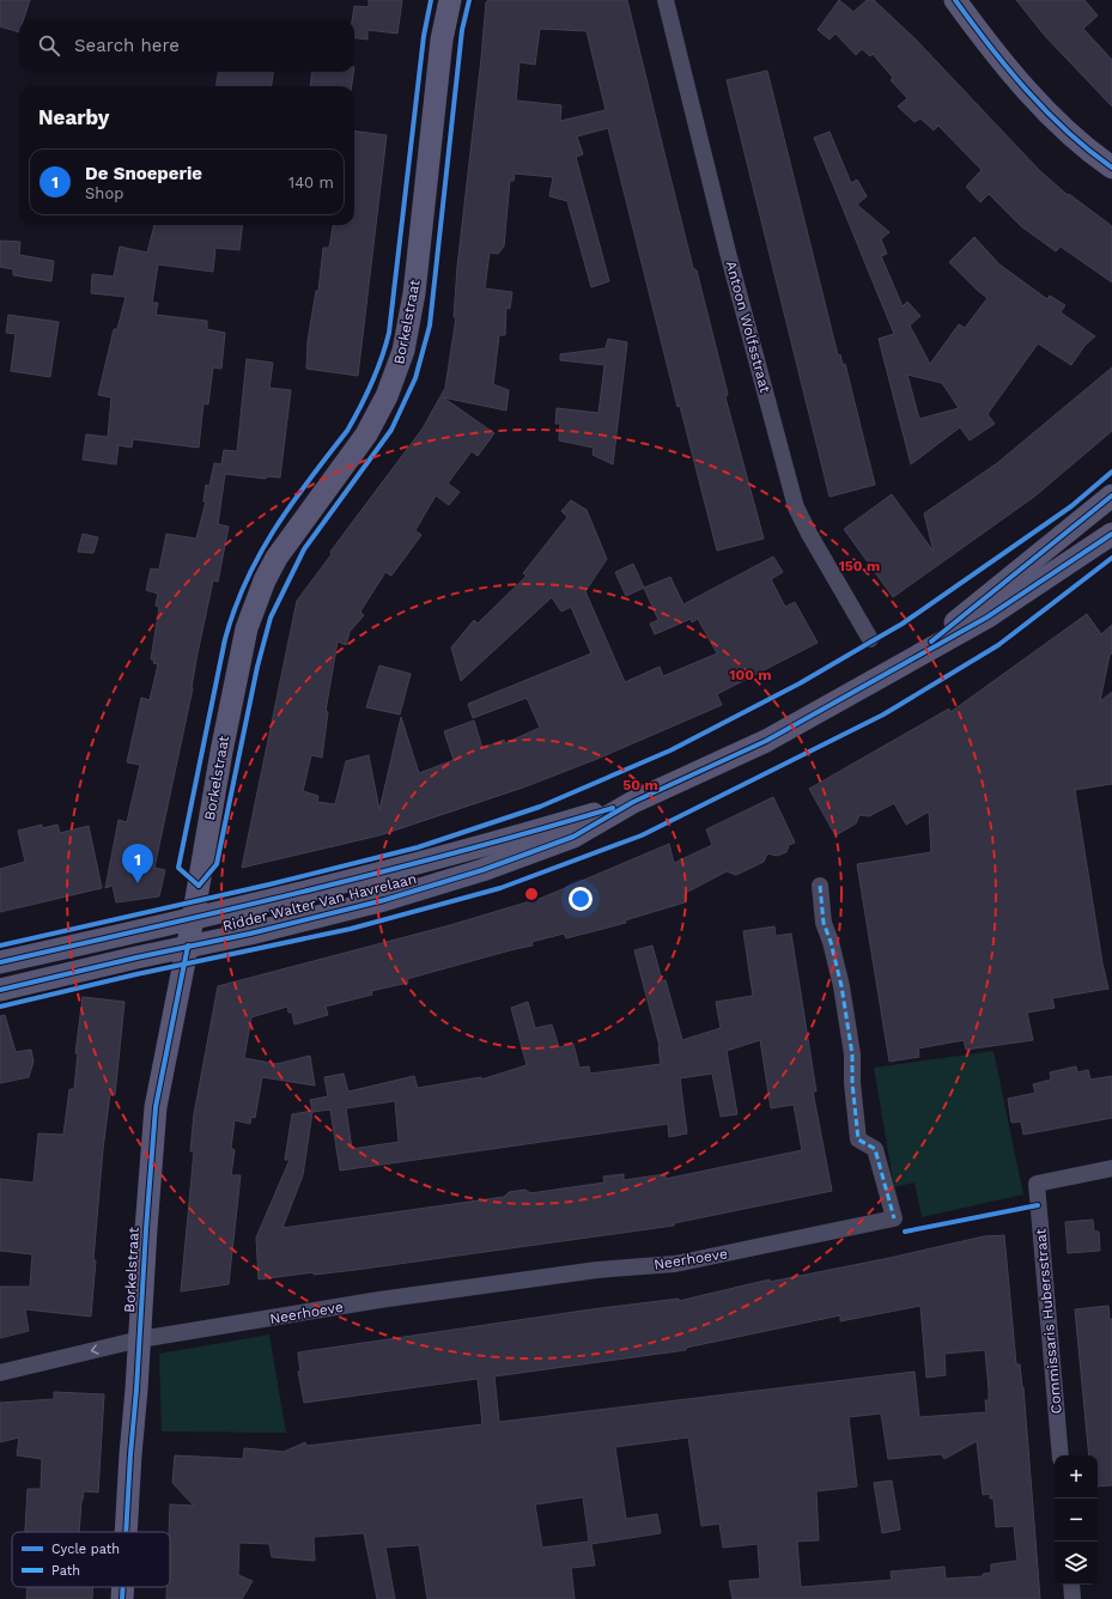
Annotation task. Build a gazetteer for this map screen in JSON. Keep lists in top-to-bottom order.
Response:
{
  "streets": {
    "main road": ["Borkelstraat", "Ridder Walter Van Havrelaan"],
    "street": ["Antoon Wolfsstraat", "Neerhoeve", "Commissaris Hubersstraat"]
  },
  "crossings": [
    ["Borkelstraat", "Ridder Walter Van Havrelaan"],
    ["Borkelstraat", "Neerhoeve"]
  ],
  "legend": ["Cycle path", "Path"],
  "page": {
    "search": "Search here",
    "heading": "Nearby",
    "list": [
      {
        "mark": "1",
        "name": "De Snoeperie",
        "note": "Shop",
        "value": "140 m"
      }
    ],
    "pins": "1",
    "map_buttons": ["+", "−"]
  },
  "rings": ["150 m", "100 m", "50 m"]
}
